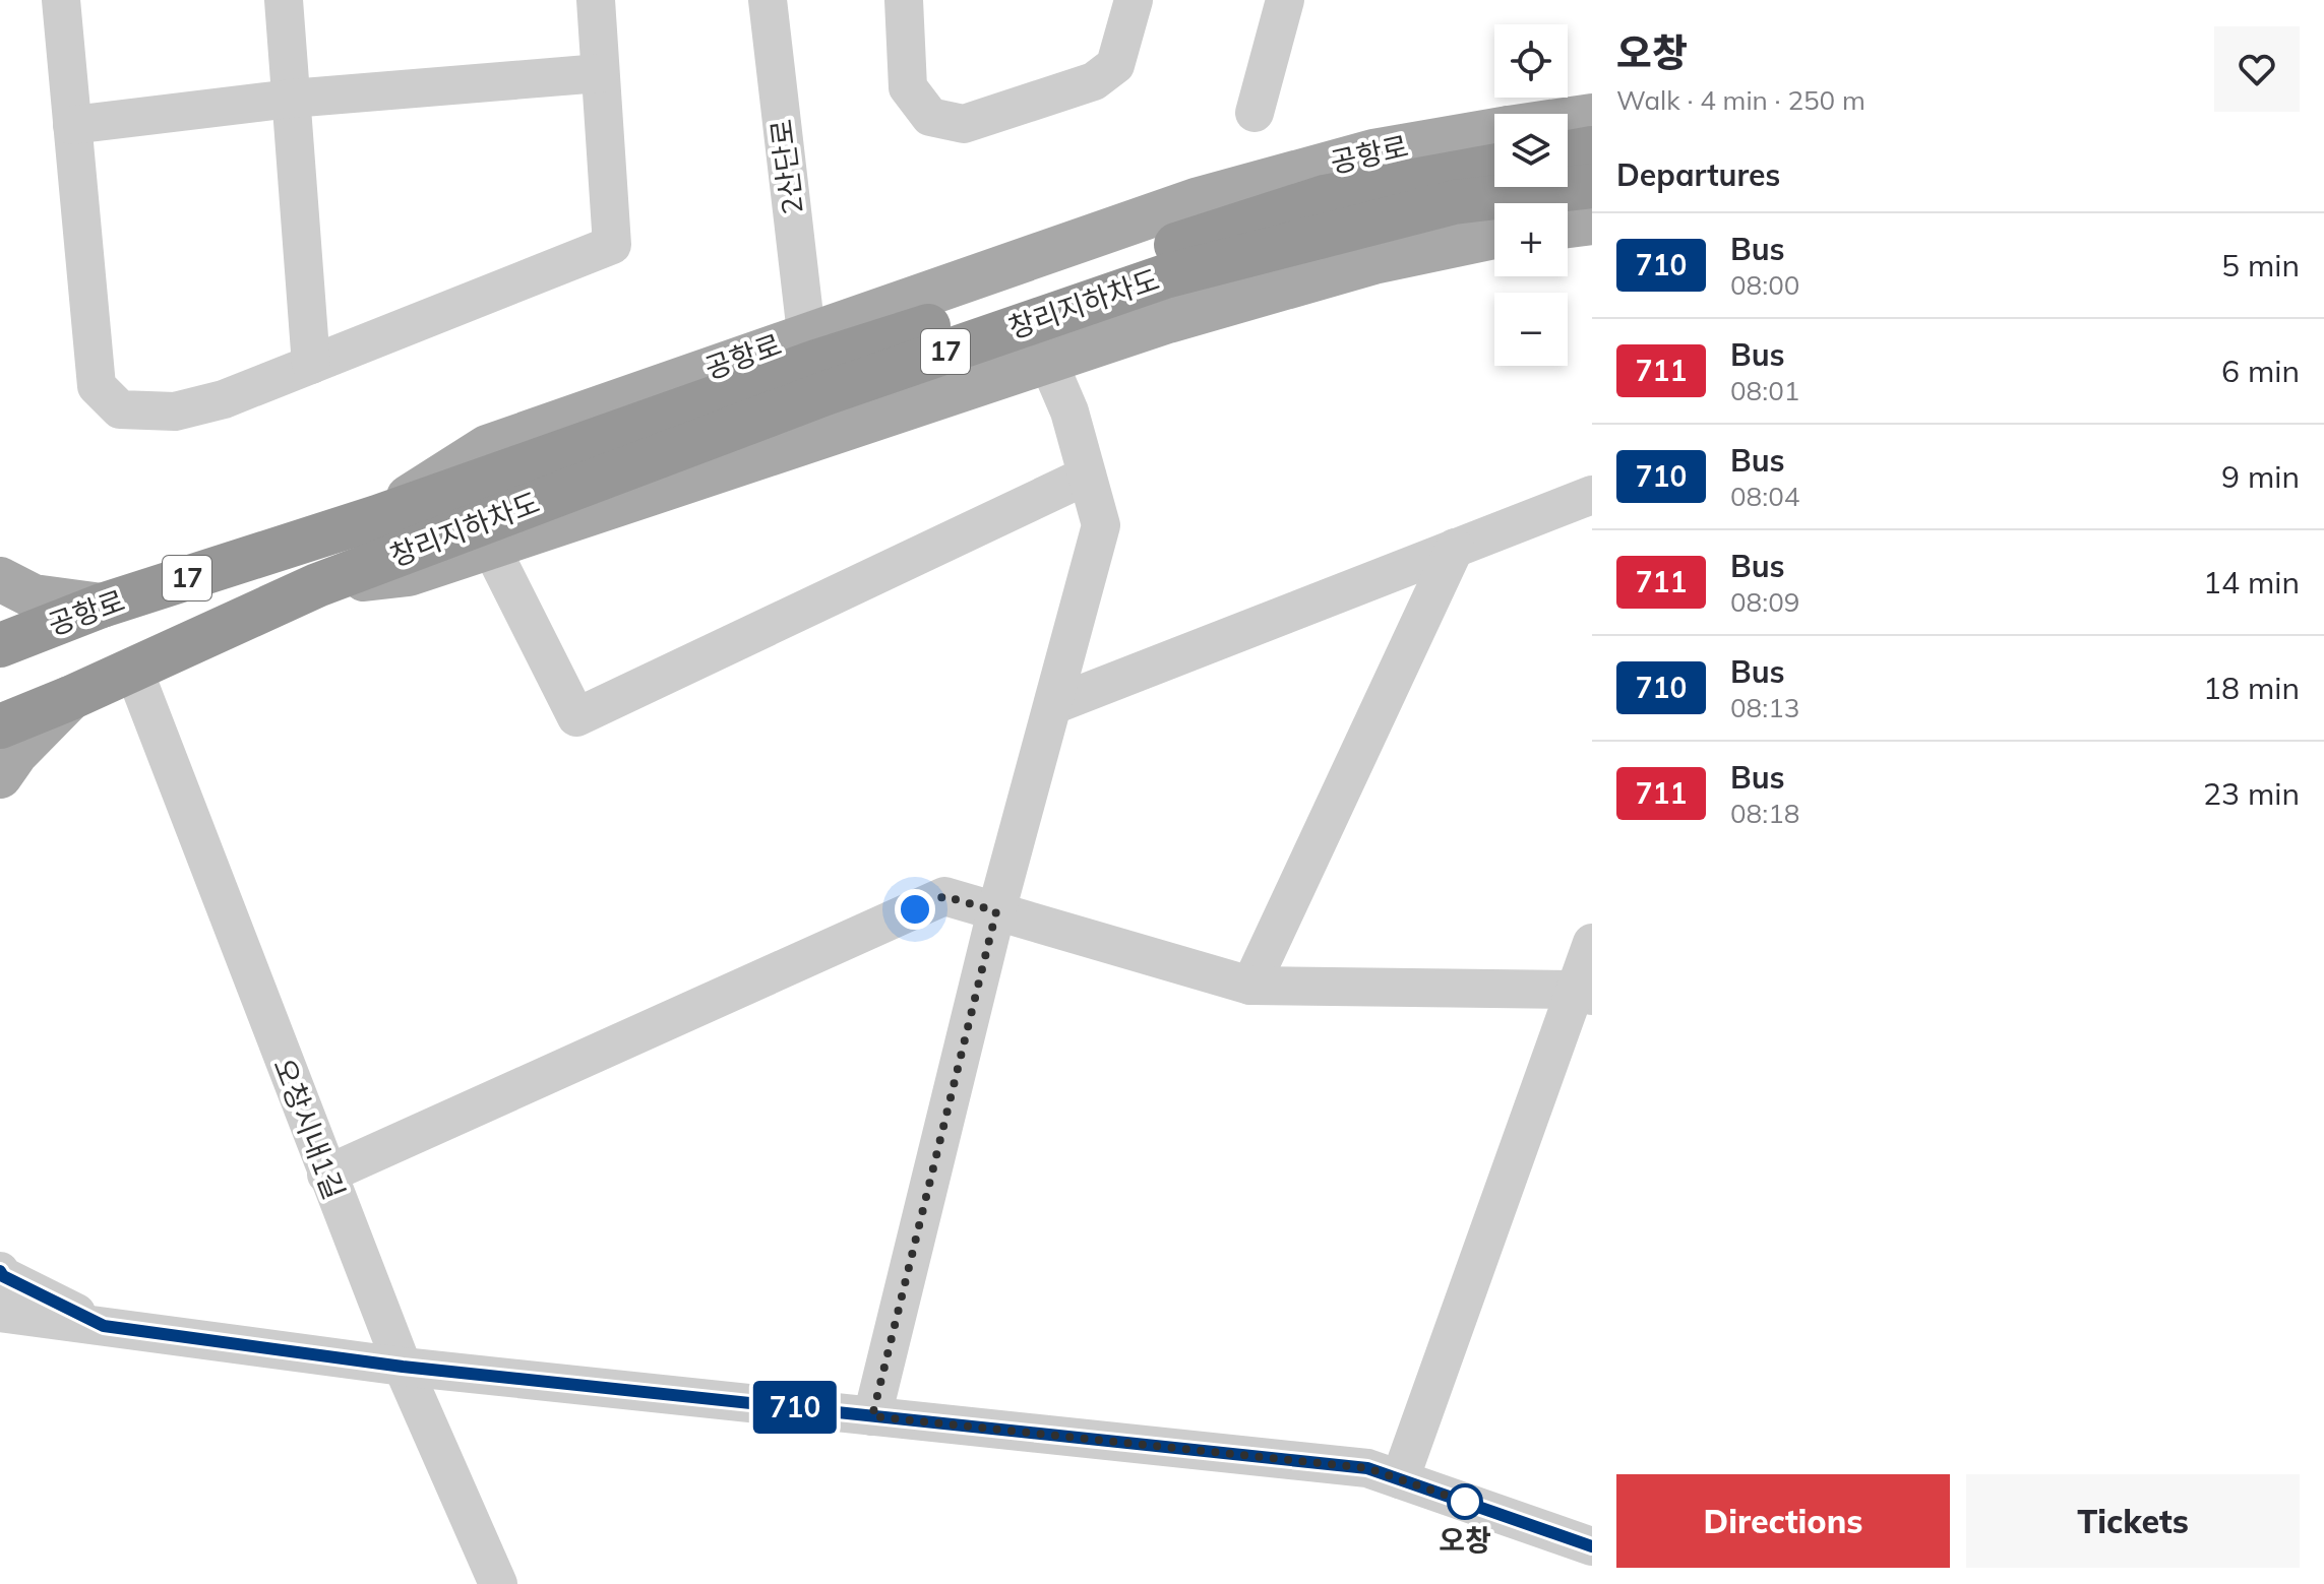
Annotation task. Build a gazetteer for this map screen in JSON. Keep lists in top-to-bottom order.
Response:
{
  "streets": {
    "highway": ["공항로", "창리지하차도", "17"],
    "street": ["2산단로", "오창시내1길"]
  },
  "crossings": [
    ["공항로", "2산단로"],
    ["공항로", "창리지하차도"],
    ["창리지하차도", "17"],
    ["17", "오창시내1길"]
  ],
  "places": ["오창"],
  "lines": ["bus line 710"],
  "page": {
    "on_map": "710",
    "heading": [
      ["오창", "Walk · 4 min · 250 m"],
      "Departures"
    ],
    "map_buttons": ["+", "−"],
    "list": [
      {
        "mark": "710",
        "name": "Bus",
        "note": "08:00",
        "value": "5 min"
      },
      {
        "mark": "711",
        "name": "Bus",
        "note": "08:01",
        "value": "6 min"
      },
      {
        "mark": "710",
        "name": "Bus",
        "note": "08:04",
        "value": "9 min"
      },
      {
        "mark": "711",
        "name": "Bus",
        "note": "08:09",
        "value": "14 min"
      },
      {
        "mark": "710",
        "name": "Bus",
        "note": "08:13",
        "value": "18 min"
      },
      {
        "mark": "711",
        "name": "Bus",
        "note": "08:18",
        "value": "23 min"
      }
    ],
    "buttons": ["Directions", "Tickets"]
  }
}
